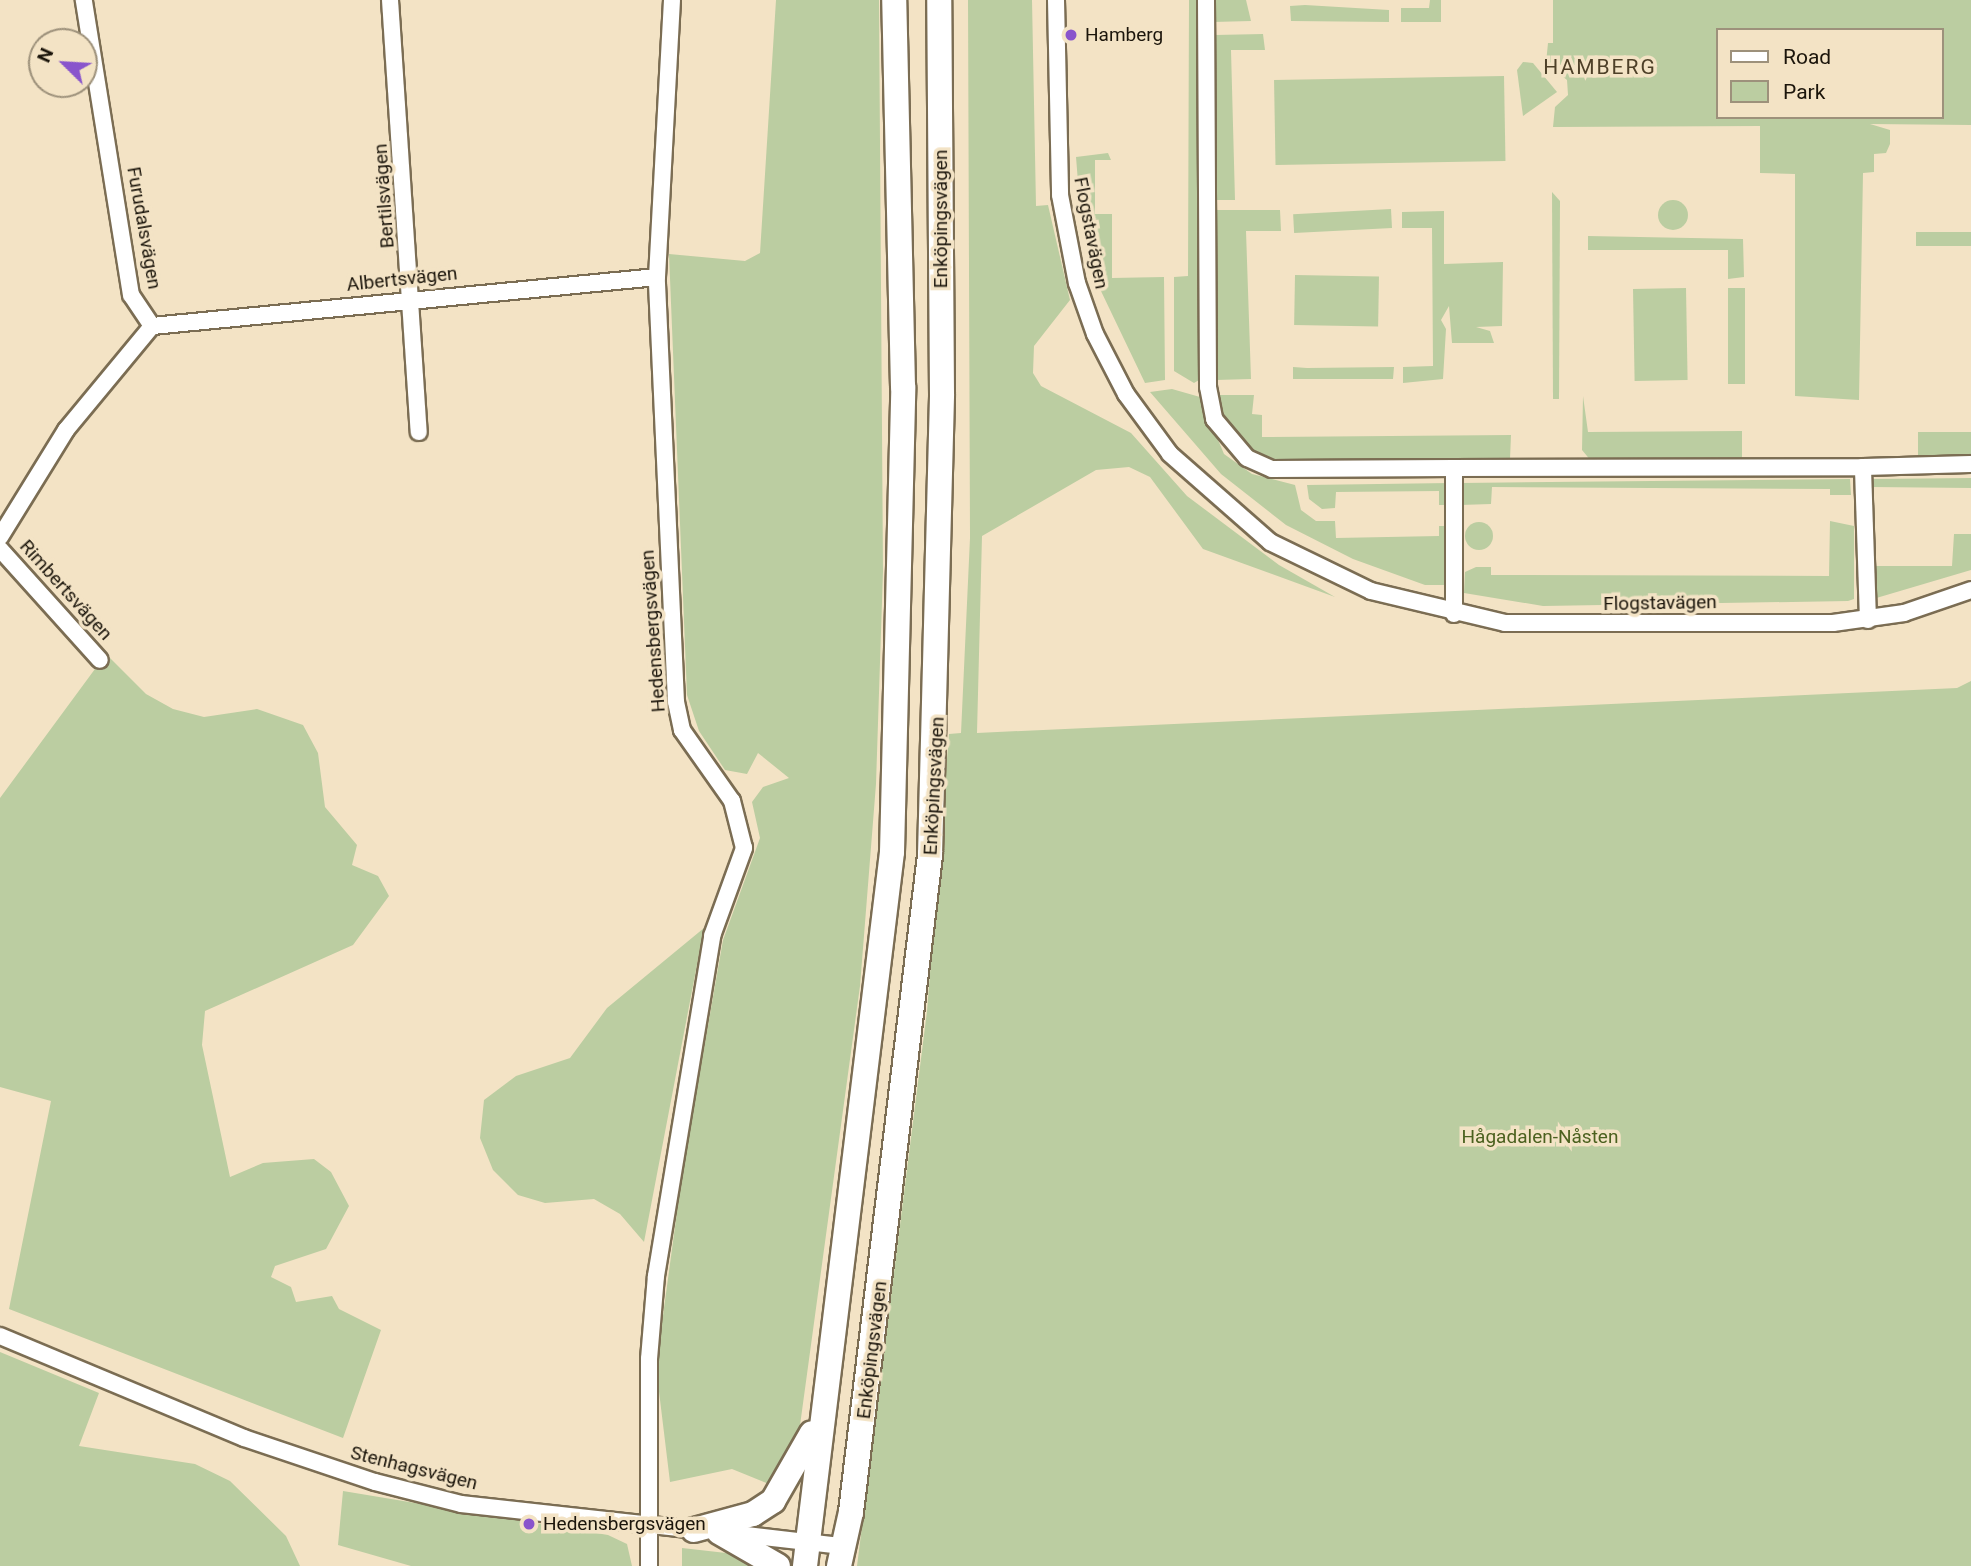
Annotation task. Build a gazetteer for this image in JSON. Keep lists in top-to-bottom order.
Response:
{
  "streets": {
    "main road": ["Enköpingsvägen"],
    "street": [
      "Bertilsvägen",
      "Furudalsvägen",
      "Flogstavägen",
      "Albertsvägen",
      "Rimbertsvägen",
      "Hedensbergsvägen",
      "Stenhagsvägen"
    ]
  },
  "crossings": [
    ["Bertilsvägen", "Albertsvägen"],
    ["Enköpingsvägen", "Stenhagsvägen"],
    ["Furudalsvägen", "Albertsvägen"],
    ["Albertsvägen", "Hedensbergsvägen"],
    ["Hedensbergsvägen", "Stenhagsvägen"]
  ],
  "districts": ["HAMBERG"],
  "parks": ["Hågadalen-Nåsten"],
  "places": ["Hamberg", "Hedensbergsvägen"],
  "legend": ["Road", "Park"],
  "north": "top left"
}
